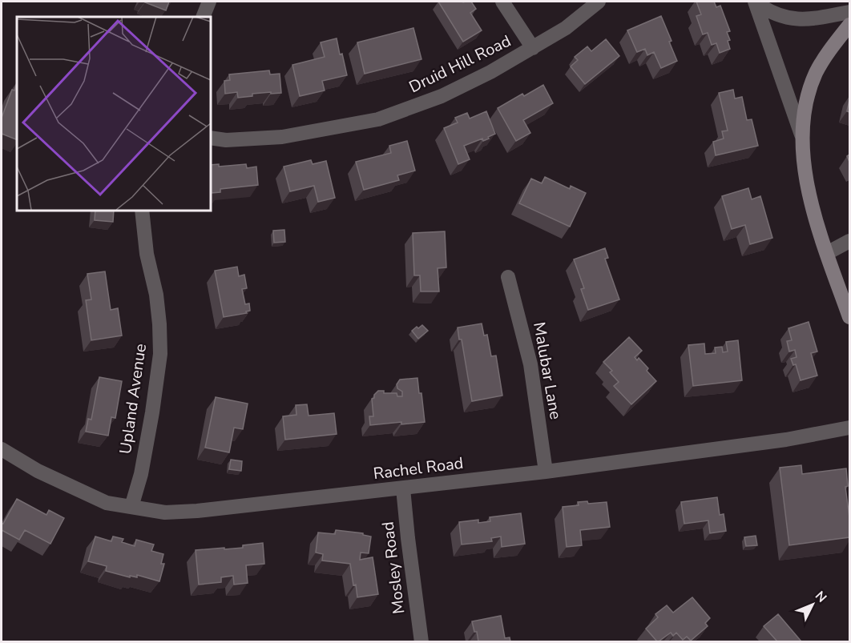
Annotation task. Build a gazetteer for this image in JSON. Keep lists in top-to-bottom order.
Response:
{
  "streets": {
    "street": [
      "Druid Hill Road",
      "Malubar Lane",
      "Upland Avenue",
      "Rachel Road",
      "Mosley Road"
    ]
  },
  "crossings": [
    ["Malubar Lane", "Rachel Road"],
    ["Upland Avenue", "Rachel Road"],
    ["Rachel Road", "Mosley Road"]
  ],
  "north": "top right"
}
